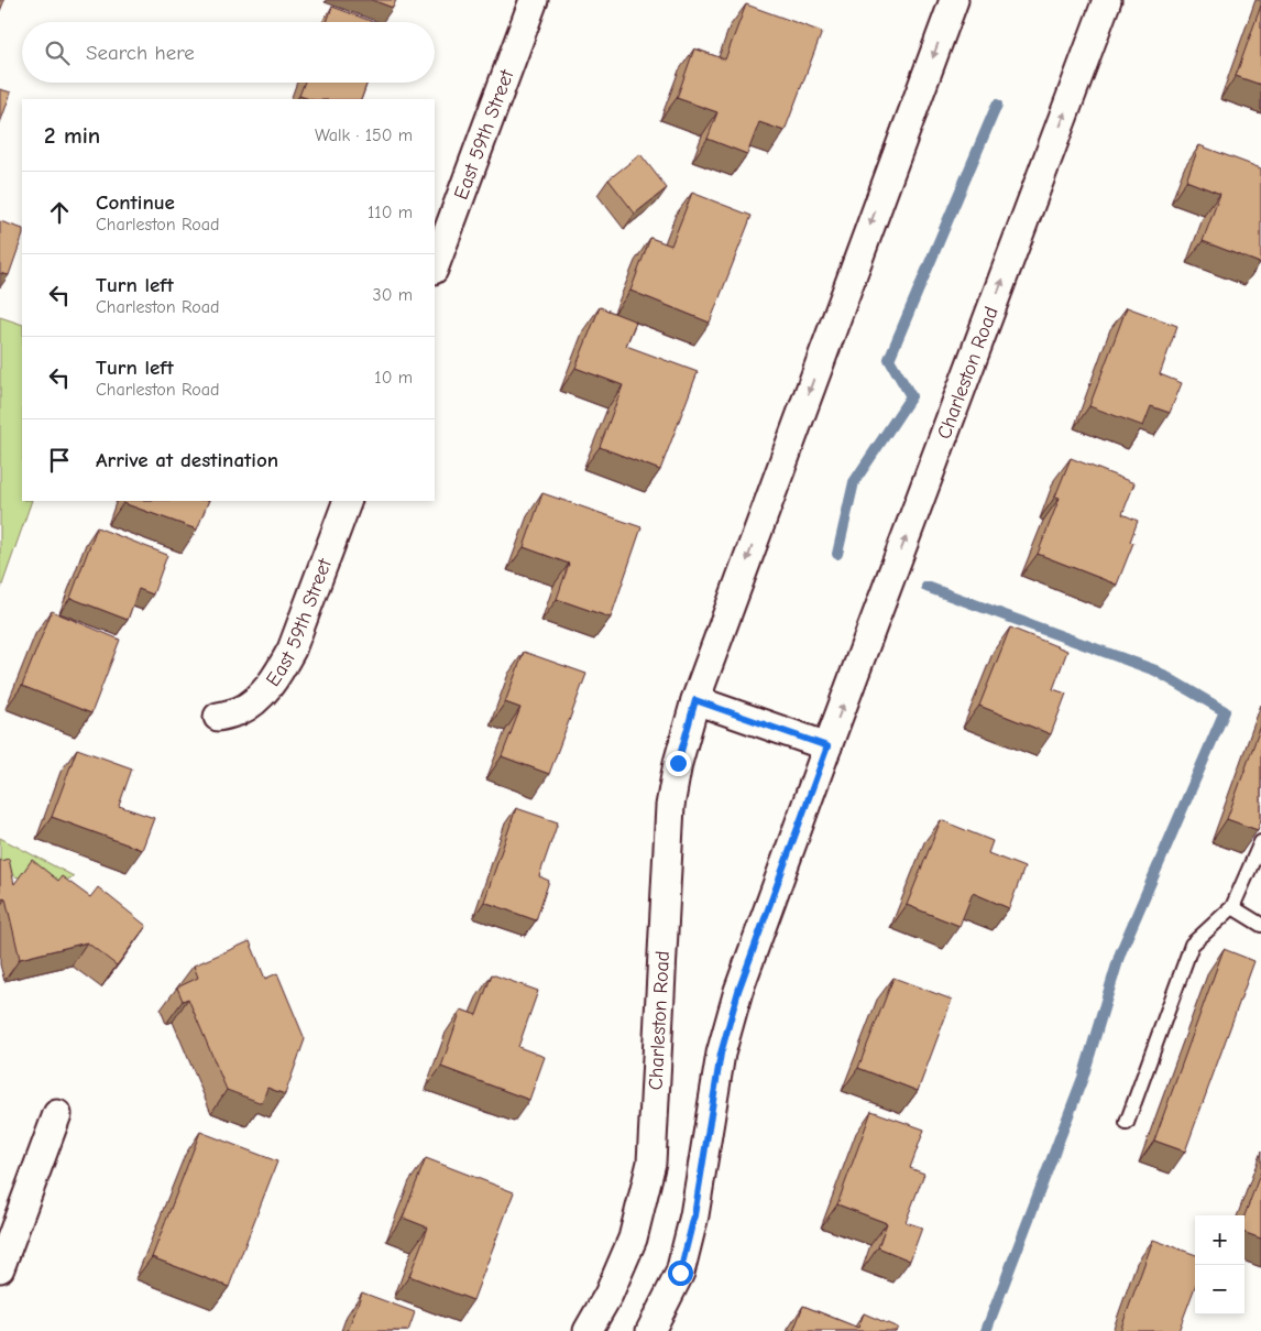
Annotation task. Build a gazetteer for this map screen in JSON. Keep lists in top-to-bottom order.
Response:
{
  "streets": {
    "street": ["East 59th Street", "Charleston Road"]
  },
  "page": {
    "search": "Search here",
    "heading": ["2 min", "Walk · 150 m"],
    "list": [
      ["Continue", "Charleston Road", "110 m"],
      ["Turn left", "Charleston Road", "30 m"],
      ["Turn left", "Charleston Road", "10 m"],
      "Arrive at destination"
    ],
    "map_buttons": ["+", "−"]
  }
}
